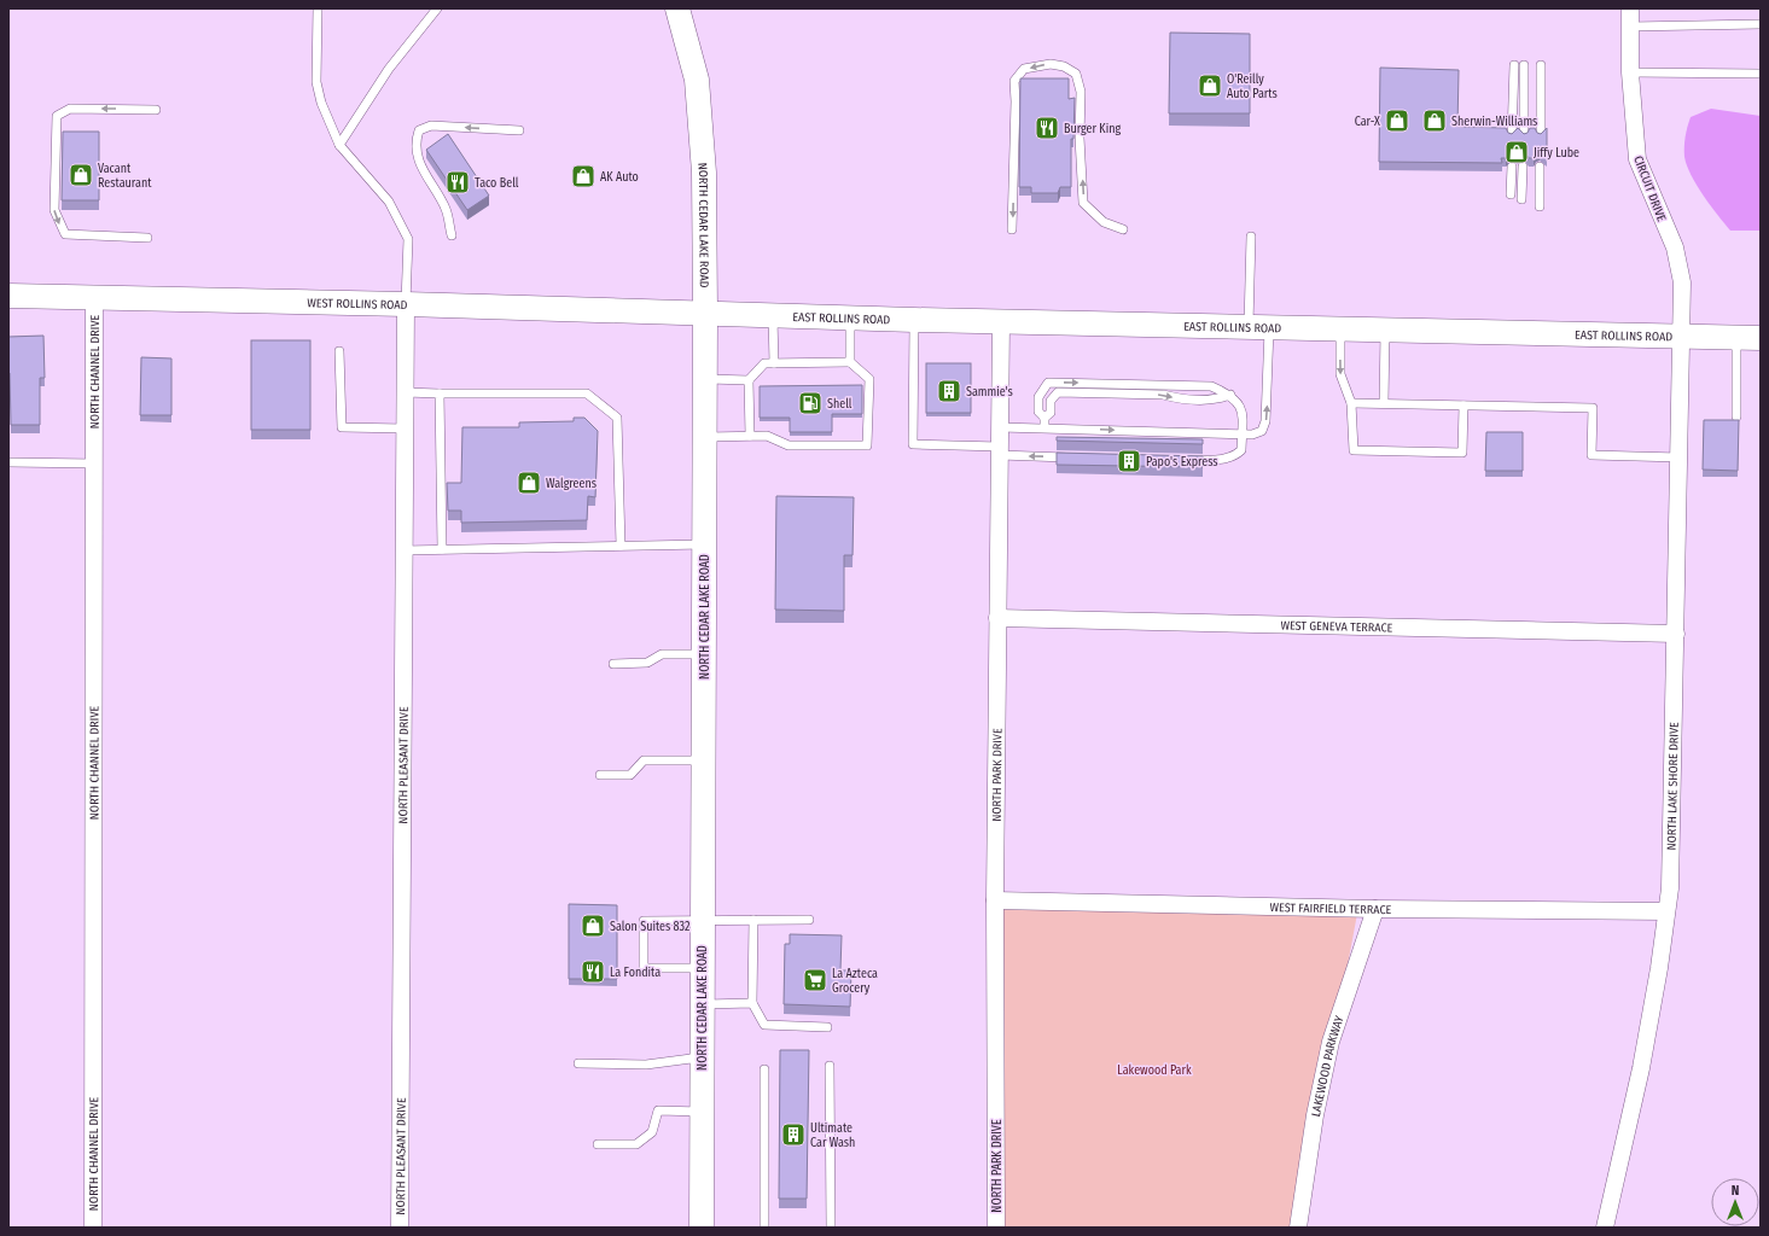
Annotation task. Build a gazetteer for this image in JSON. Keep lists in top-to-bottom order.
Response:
{
  "streets": {
    "main road": ["NORTH CEDAR LAKE ROAD", "WEST ROLLINS ROAD", "EAST ROLLINS ROAD"],
    "street": [
      "CIRCUIT DRIVE",
      "NORTH CHANNEL DRIVE",
      "WEST GENEVA TERRACE",
      "NORTH PLEASANT DRIVE",
      "NORTH PARK DRIVE",
      "NORTH LAKE SHORE DRIVE",
      "WEST FAIRFIELD TERRACE",
      "LAKEWOOD PARKWAY"
    ]
  },
  "crossings": [
    ["CIRCUIT DRIVE", "EAST ROLLINS ROAD"],
    ["CIRCUIT DRIVE", "NORTH LAKE SHORE DRIVE"],
    ["NORTH CEDAR LAKE ROAD", "WEST ROLLINS ROAD"],
    ["NORTH CEDAR LAKE ROAD", "EAST ROLLINS ROAD"],
    ["WEST ROLLINS ROAD", "EAST ROLLINS ROAD"],
    ["WEST ROLLINS ROAD", "NORTH CHANNEL DRIVE"],
    ["WEST ROLLINS ROAD", "NORTH PLEASANT DRIVE"],
    ["EAST ROLLINS ROAD", "NORTH PARK DRIVE"],
    ["EAST ROLLINS ROAD", "NORTH LAKE SHORE DRIVE"],
    ["WEST GENEVA TERRACE", "NORTH PARK DRIVE"],
    ["WEST GENEVA TERRACE", "NORTH LAKE SHORE DRIVE"],
    ["NORTH PARK DRIVE", "WEST FAIRFIELD TERRACE"],
    ["NORTH LAKE SHORE DRIVE", "WEST FAIRFIELD TERRACE"],
    ["WEST FAIRFIELD TERRACE", "LAKEWOOD PARKWAY"]
  ],
  "parks": ["Lakewood Park"],
  "places": {
    "shop": [
      "O'Reilly Auto Parts",
      "Car-X",
      "Sherwin-Williams",
      "Jiffy Lube",
      "Vacant Restaurant",
      "AK Auto",
      "Walgreens",
      "Salon Suites 832"
    ],
    "restaurant": ["Burger King", "Taco Bell", "La Fondita"],
    "building": ["Sammie's", "Papo's Express", "Ultimate Car Wash"],
    "fuel station": ["Shell"],
    "supermarket": ["La Azteca Grocery"]
  },
  "north": "top"
}
